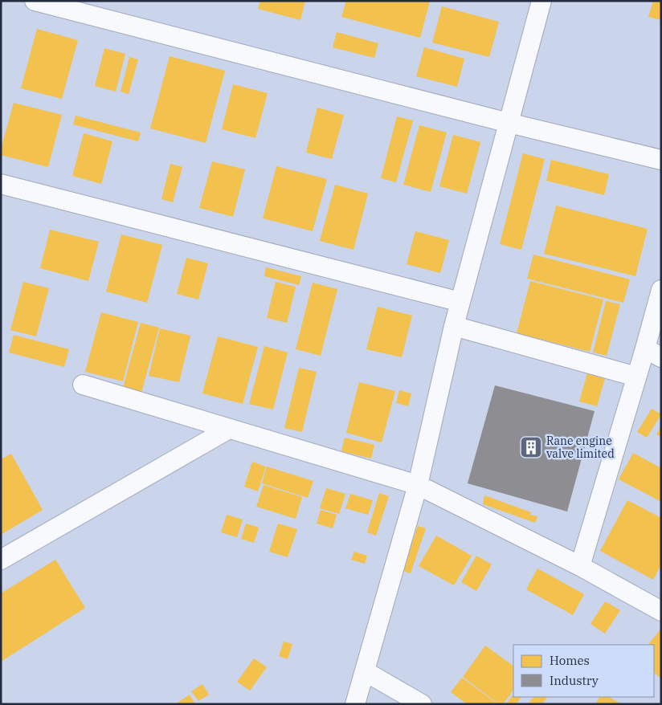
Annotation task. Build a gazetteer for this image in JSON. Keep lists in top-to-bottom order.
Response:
{
  "places": {
    "building": ["Rane engine valve limited"]
  },
  "legend": ["Homes", "Industry"]
}
